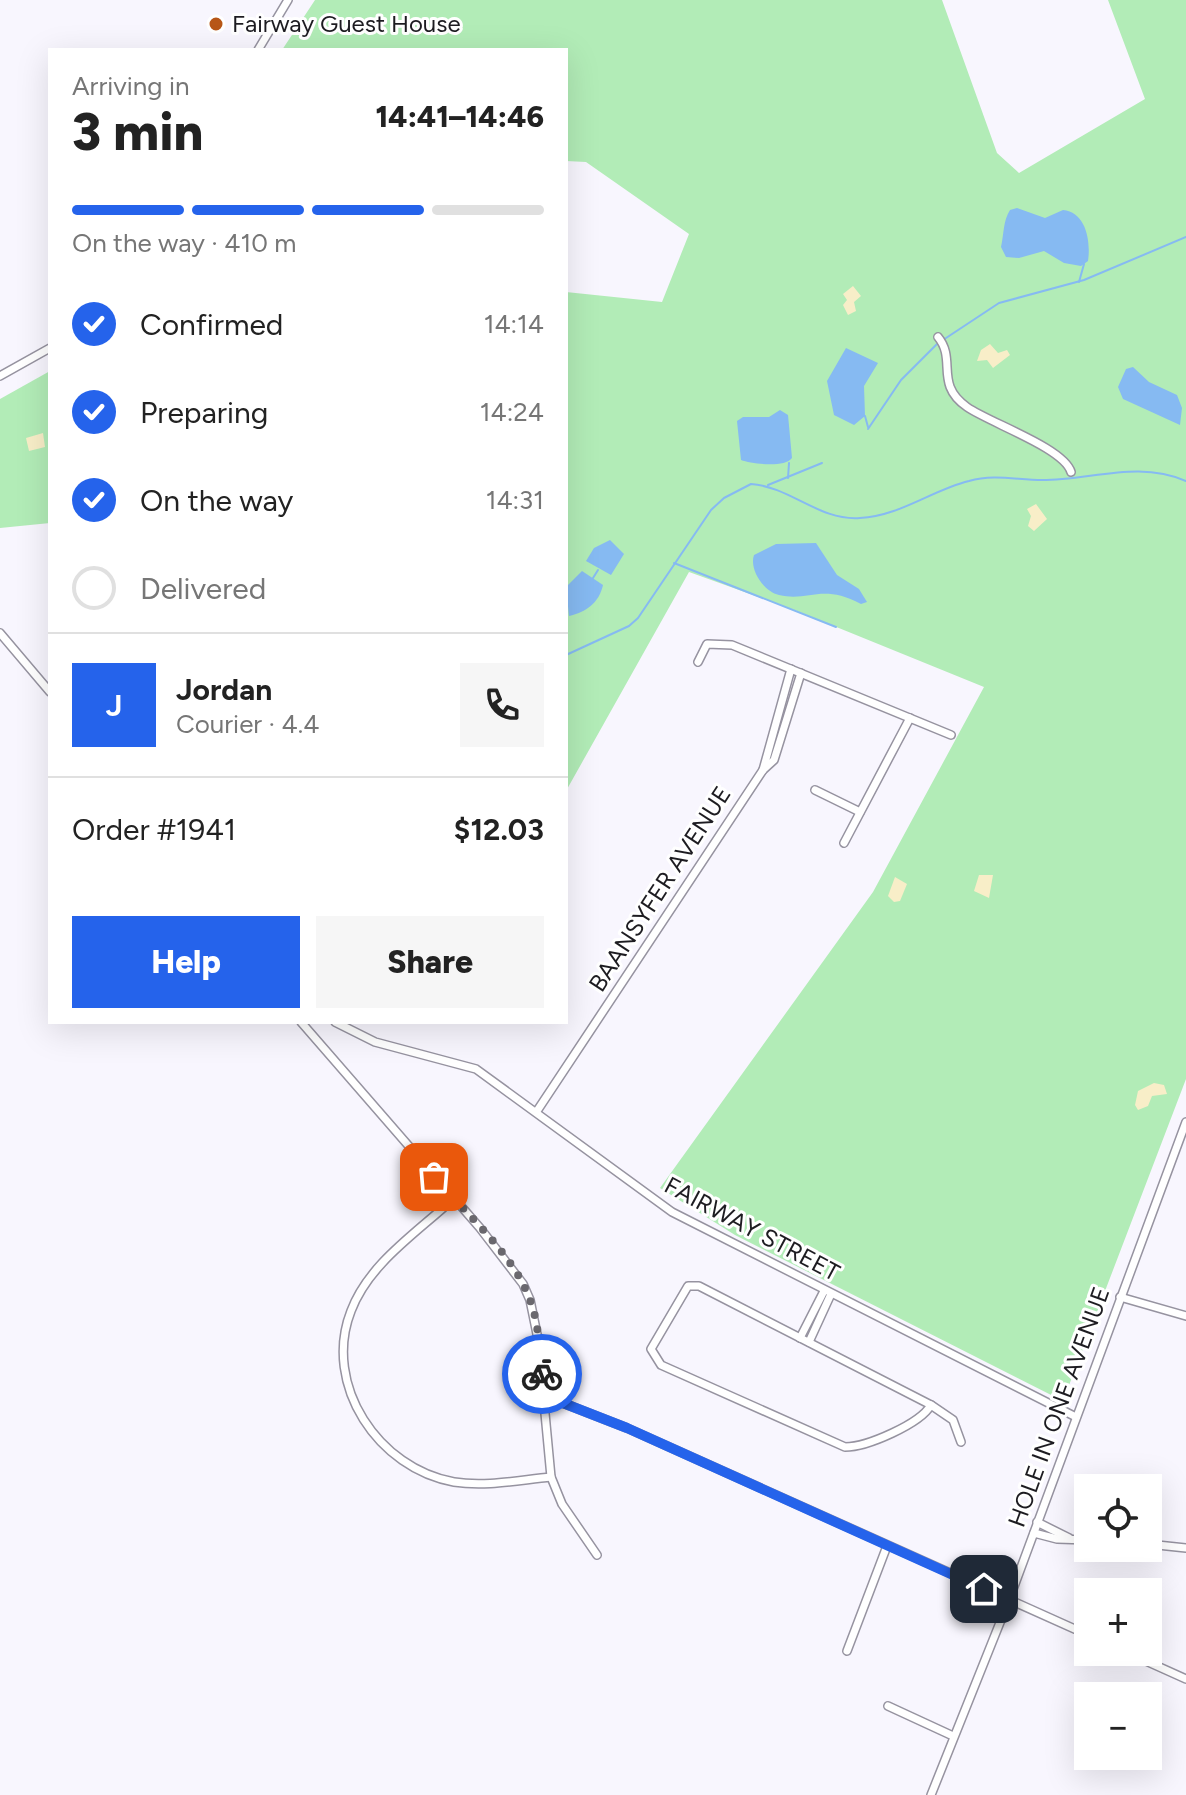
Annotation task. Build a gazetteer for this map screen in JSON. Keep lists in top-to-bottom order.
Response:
{
  "streets": {
    "street": ["BAANSYFER AVENUE", "FAIRWAY STREET", "HOLE IN ONE AVENUE"]
  },
  "crossings": [
    ["BAANSYFER AVENUE", "FAIRWAY STREET"],
    ["FAIRWAY STREET", "HOLE IN ONE AVENUE"]
  ],
  "places": ["Fairway Guest House"],
  "page": {
    "heading": ["3 min", "Arriving in", "14:41–14:46"],
    "panel": [
      "Jordan",
      "Courier · 4.4",
      "Order #1941",
      "$12.03"
    ],
    "bar": "On the way · 410 m",
    "list": [
      ["Confirmed", "14:14"],
      ["Preparing", "14:24"],
      ["On the way", "14:31"],
      "Delivered"
    ],
    "round": "J",
    "buttons": ["Help", "Share"],
    "map_buttons": ["+", "−"]
  }
}
